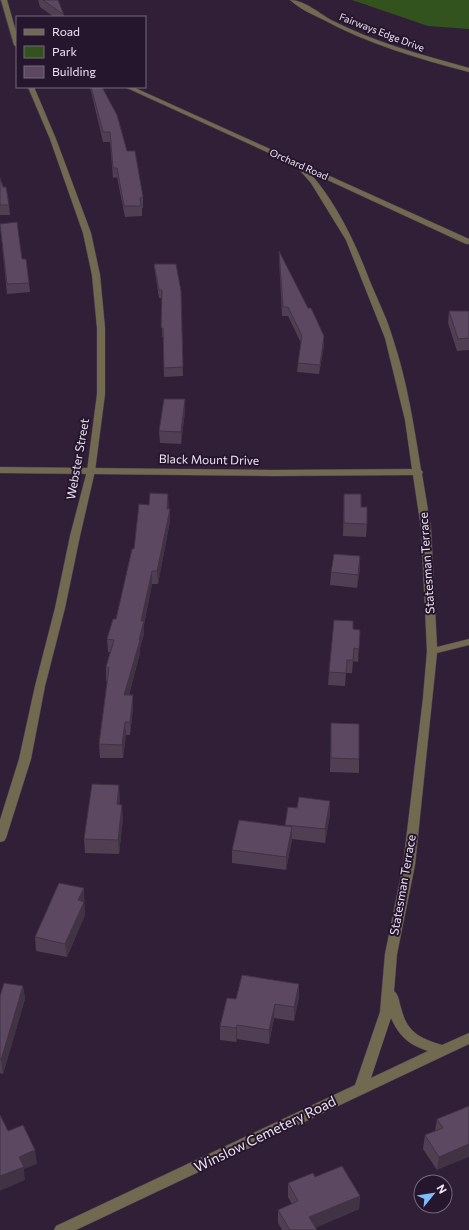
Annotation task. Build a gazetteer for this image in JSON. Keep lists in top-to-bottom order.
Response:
{
  "streets": {
    "street": [
      "Fairways Edge Drive",
      "Orchard Road",
      "Webster Street",
      "Black Mount Drive",
      "Statesman Terrace",
      "Winslow Cemetery Road"
    ]
  },
  "crossings": [
    ["Orchard Road", "Statesman Terrace"],
    ["Webster Street", "Black Mount Drive"],
    ["Black Mount Drive", "Statesman Terrace"],
    ["Statesman Terrace", "Winslow Cemetery Road"]
  ],
  "legend": ["Road", "Park", "Building"],
  "north": "top right"
}
